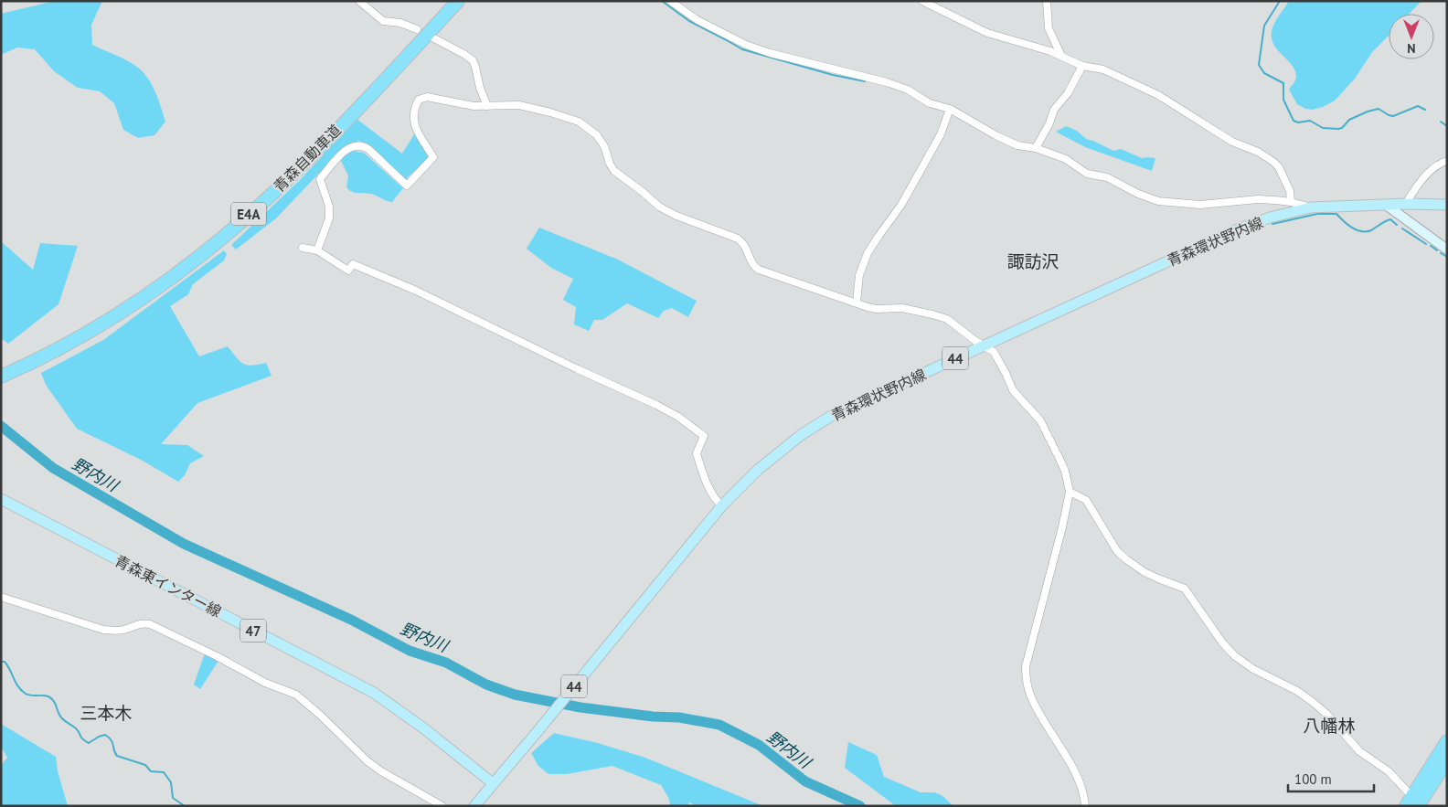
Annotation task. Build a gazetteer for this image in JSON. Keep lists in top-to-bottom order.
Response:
{
  "streets": {
    "highway": ["青森自動車道", "E4A"],
    "main road": [
      "青森環状野内線",
      "44",
      "青森東インター線",
      "47"
    ]
  },
  "crossings": [
    ["青森環状野内線", "44"],
    ["青森環状野内線", "青森東インター線"],
    ["44", "青森東インター線"]
  ],
  "districts": ["諏訪沢", "三本木", "八幡林"],
  "water": ["野内川"],
  "scale_bar": "100 m",
  "north": "bottom"
}
